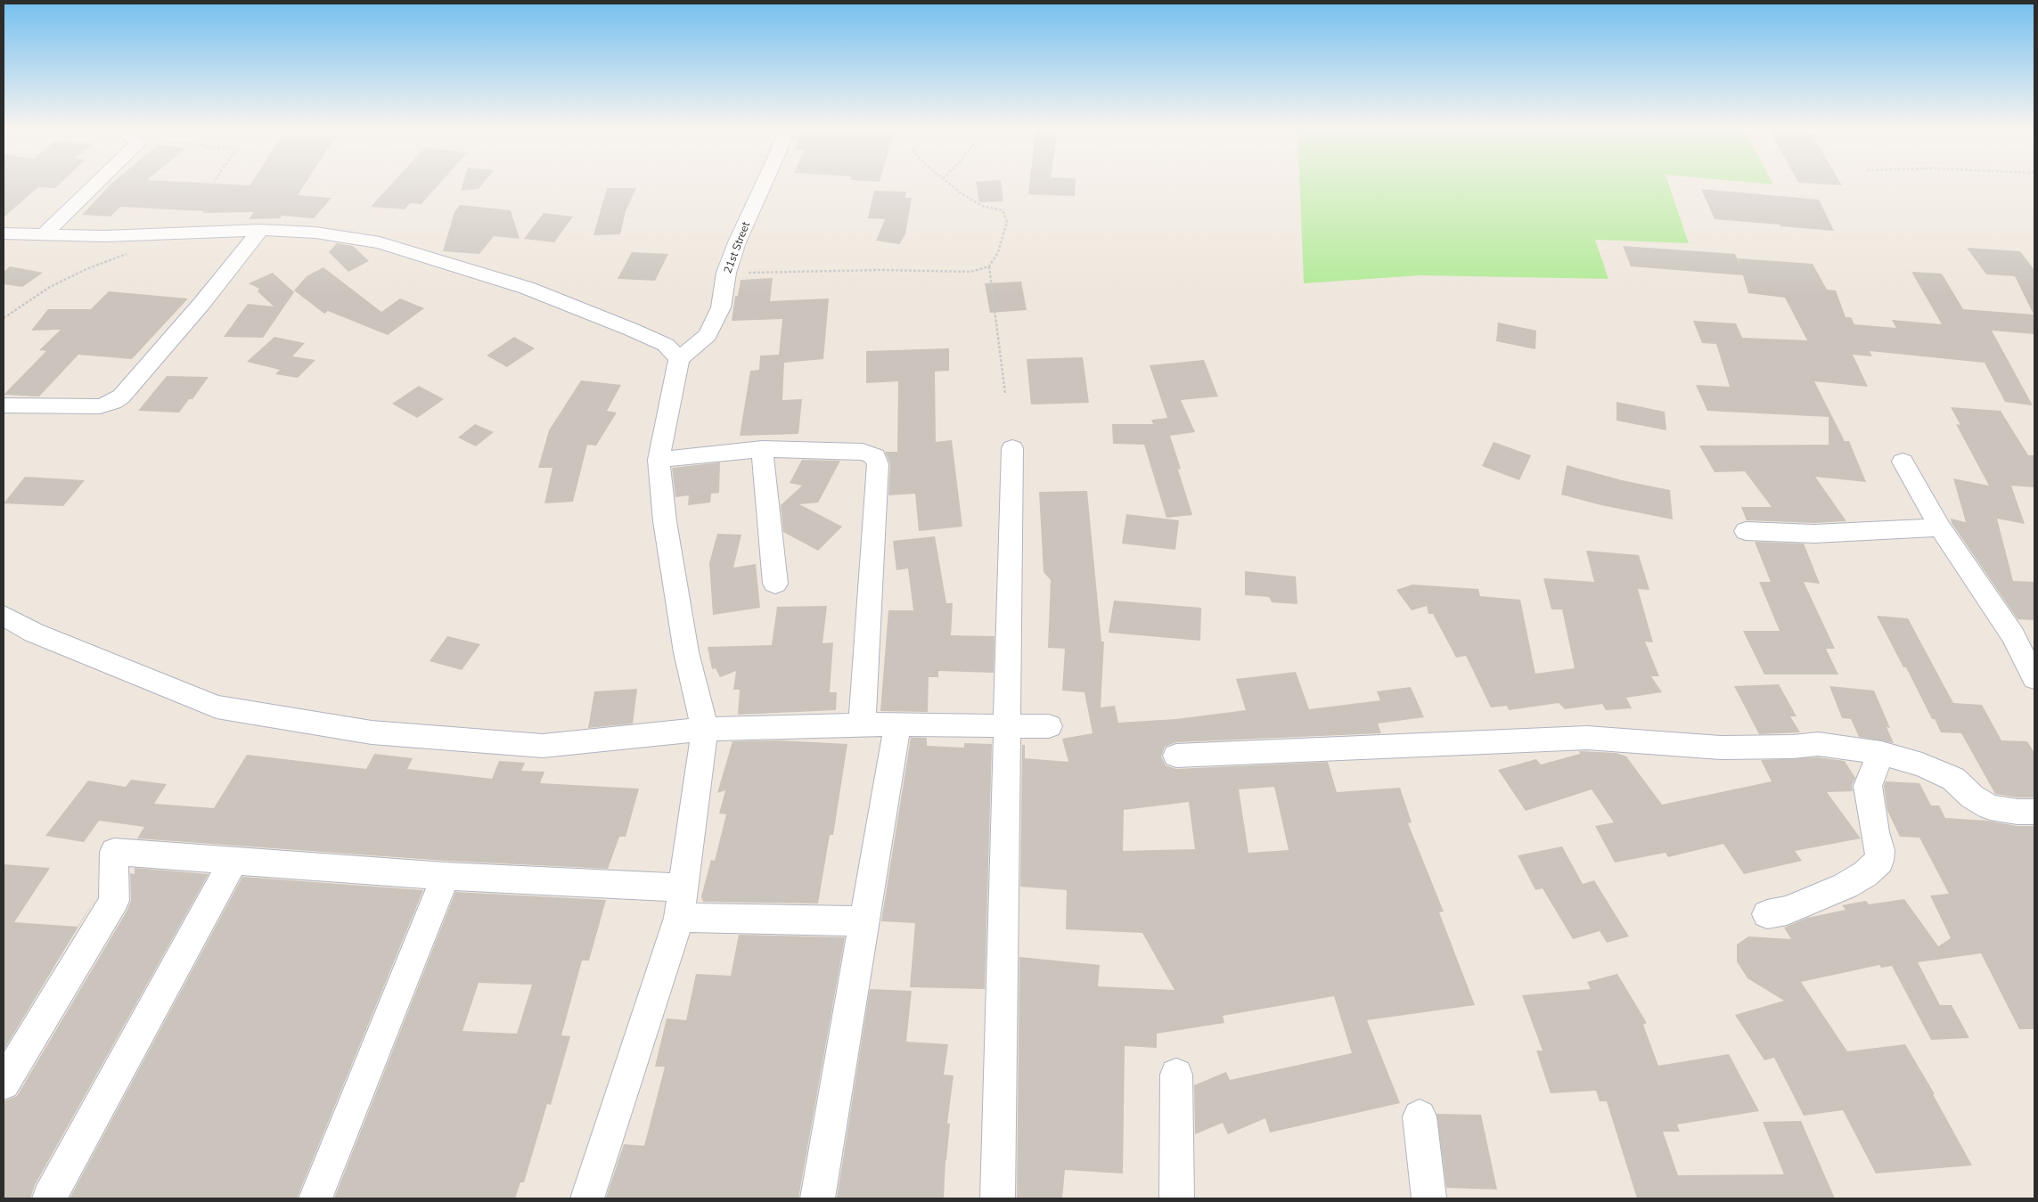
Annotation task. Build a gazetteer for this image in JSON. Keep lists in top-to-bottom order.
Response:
{
  "streets": {
    "street": ["21st Street"]
  }
}
